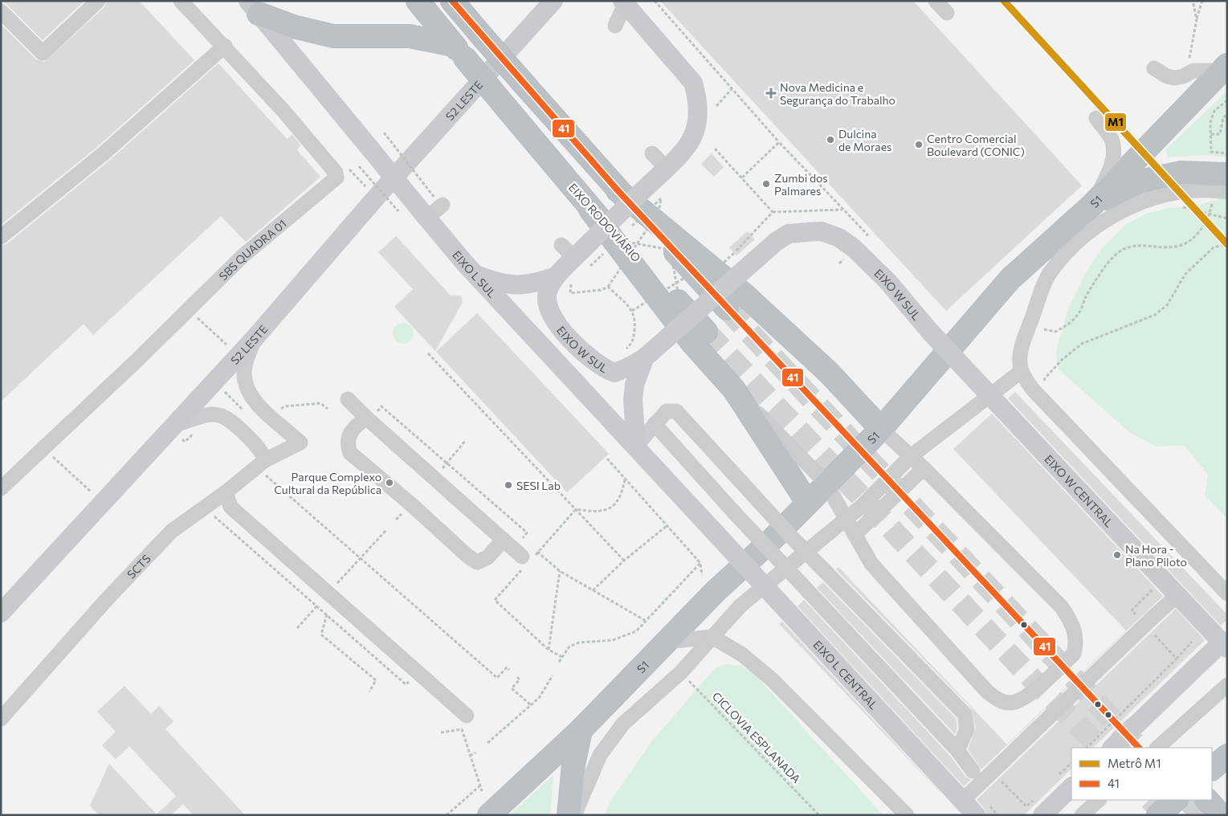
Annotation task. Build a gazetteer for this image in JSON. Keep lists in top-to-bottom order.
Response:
{
  "streets": {
    "highway": ["S1", "EIXO RODOVIÁRIO"],
    "main road": [
      "S2 LESTE",
      "EIXO L SUL",
      "EIXO W SUL",
      "EIXO W CENTRAL",
      "EIXO L CENTRAL"
    ],
    "lane": ["SBS QUADRA 01", "SCTS"],
    "path": ["CICLOVIA ESPLANADA"]
  },
  "crossings": [
    ["S2 LESTE", "SCTS"],
    ["EIXO L SUL", "EIXO L CENTRAL"],
    ["EIXO W SUL", "EIXO W CENTRAL"]
  ],
  "places": {
    "health": ["Nova Medicina e Segurança do Trabalho"],
    "other": [
      "Dulcina de Moraes",
      "Centro Comercial Boulevard (CONIC)",
      "Zumbi dos Palmares",
      "Parque Complexo Cultural da República",
      "SESI Lab",
      "Na Hora - Plano Piloto"
    ]
  },
  "lines": ["metro line M1", "transit line 41"],
  "legend": ["Metrô M1", "41"]
}
